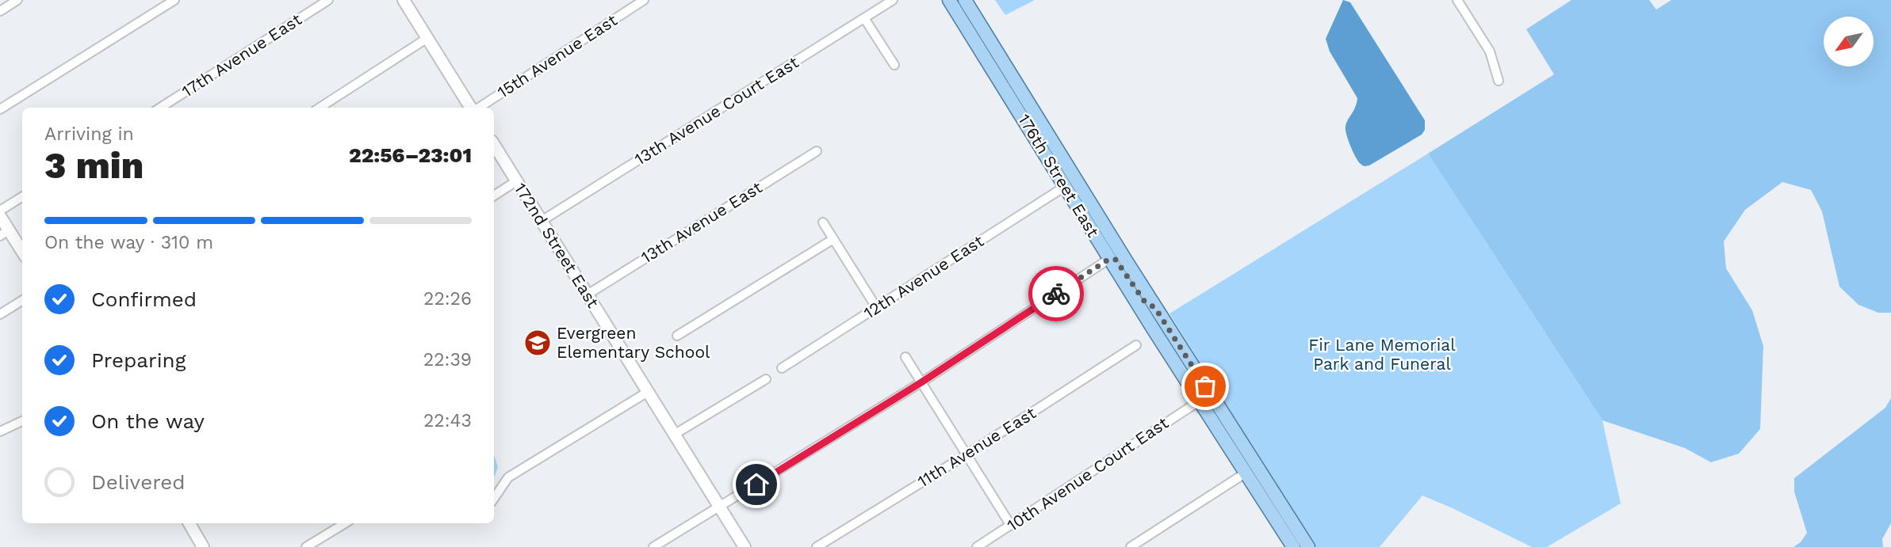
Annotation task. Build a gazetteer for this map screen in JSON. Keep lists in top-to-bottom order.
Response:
{
  "streets": {
    "main road": ["176th Street East"],
    "street": [
      "17th Avenue East",
      "15th Avenue East",
      "13th Avenue Court East",
      "13th Avenue East",
      "172nd Street East",
      "12th Avenue East",
      "11th Avenue East",
      "10th Avenue Court East"
    ]
  },
  "crossings": [
    ["13th Avenue Court East", "172nd Street East"],
    ["176th Street East", "12th Avenue East"],
    ["176th Street East", "10th Avenue Court East"],
    ["13th Avenue East", "172nd Street East"]
  ],
  "parks": ["Fir Lane Memorial Park and Funeral"],
  "places": {
    "school or university": ["Evergreen Elementary School"]
  },
  "north": "bottom left",
  "page": {
    "heading": ["3 min", "Arriving in", "22:56–23:01"],
    "bar": "On the way · 310 m",
    "list": [
      ["Confirmed", "22:26"],
      ["Preparing", "22:39"],
      ["On the way", "22:43"],
      "Delivered"
    ]
  }
}
